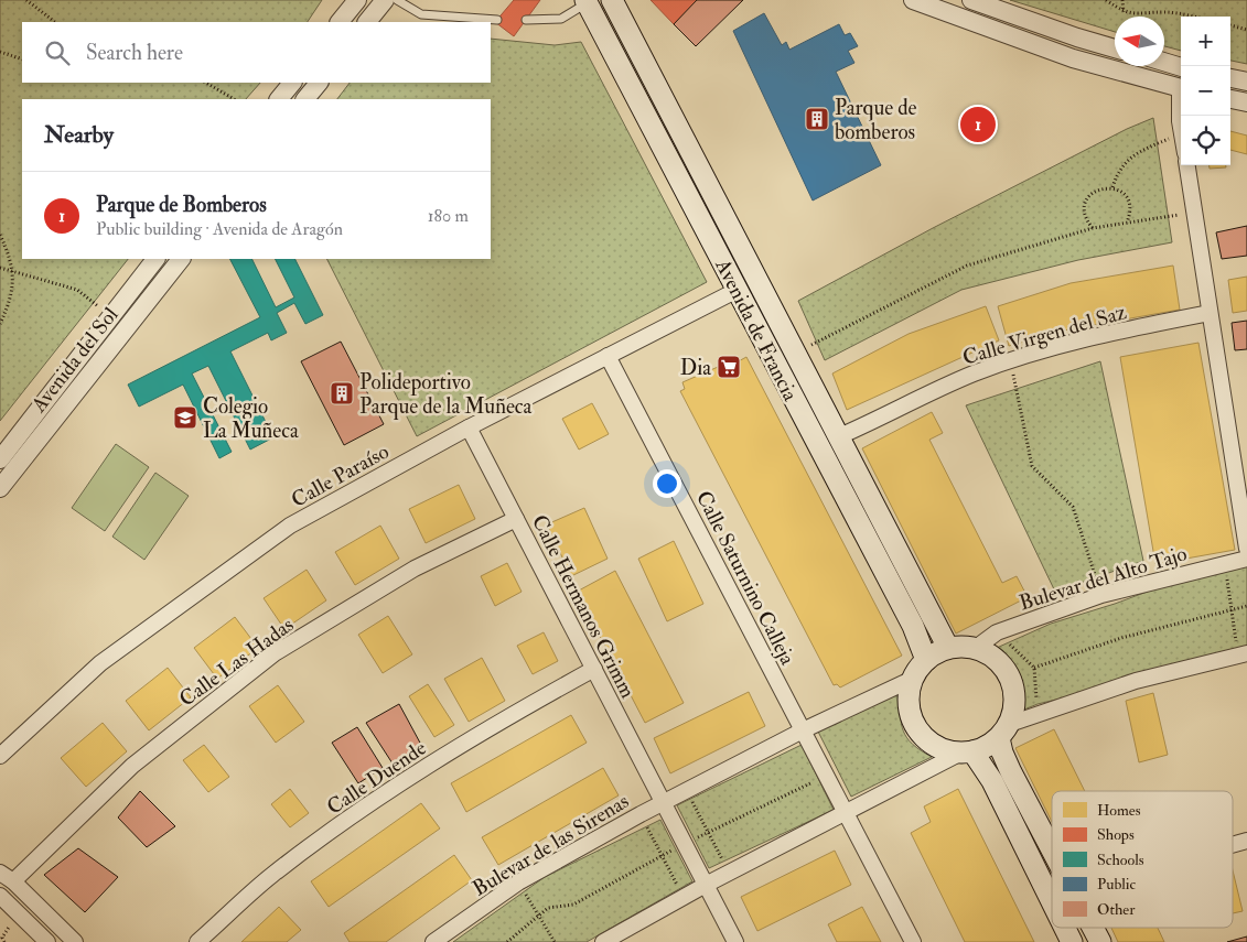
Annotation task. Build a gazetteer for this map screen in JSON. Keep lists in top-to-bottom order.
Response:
{
  "streets": {
    "main road": ["Avenida de Francia"],
    "street": [
      "Calle Virgen del Saz",
      "Avenida del Sol",
      "Calle Paraíso",
      "Calle Saturnino Calleja",
      "Bulevar del Alto Tajo",
      "Calle Hermanos Grimm",
      "Calle Las Hadas",
      "Calle Duende",
      "Bulevar de las Sirenas"
    ]
  },
  "crossings": [
    ["Avenida de Francia", "Calle Virgen del Saz"],
    ["Avenida de Francia", "Calle Paraíso"],
    ["Avenida de Francia", "Bulevar del Alto Tajo"],
    ["Avenida de Francia", "Bulevar de las Sirenas"],
    ["Calle Paraíso", "Calle Saturnino Calleja"],
    ["Calle Paraíso", "Calle Hermanos Grimm"],
    ["Calle Saturnino Calleja", "Bulevar de las Sirenas"],
    ["Bulevar del Alto Tajo", "Bulevar de las Sirenas"],
    ["Calle Hermanos Grimm", "Calle Las Hadas"],
    ["Calle Hermanos Grimm", "Calle Duende"],
    ["Calle Hermanos Grimm", "Bulevar de las Sirenas"]
  ],
  "places": {
    "building": ["Parque de bomberos", "Polideportivo Parque de la Muñeca"],
    "supermarket": ["Dia"],
    "school or university": ["Colegio La Muñeca"]
  },
  "legend": [
    "Homes",
    "Shops",
    "Schools",
    "Public",
    "Other"
  ],
  "north": "left",
  "page": {
    "map_buttons": ["+", "−"],
    "search": "Search here",
    "heading": "Nearby",
    "pins": "1",
    "list": [
      {
        "mark": "1",
        "name": "Parque de Bomberos",
        "note": "Public building · Avenida de Aragón",
        "value": "180 m"
      }
    ]
  }
}
